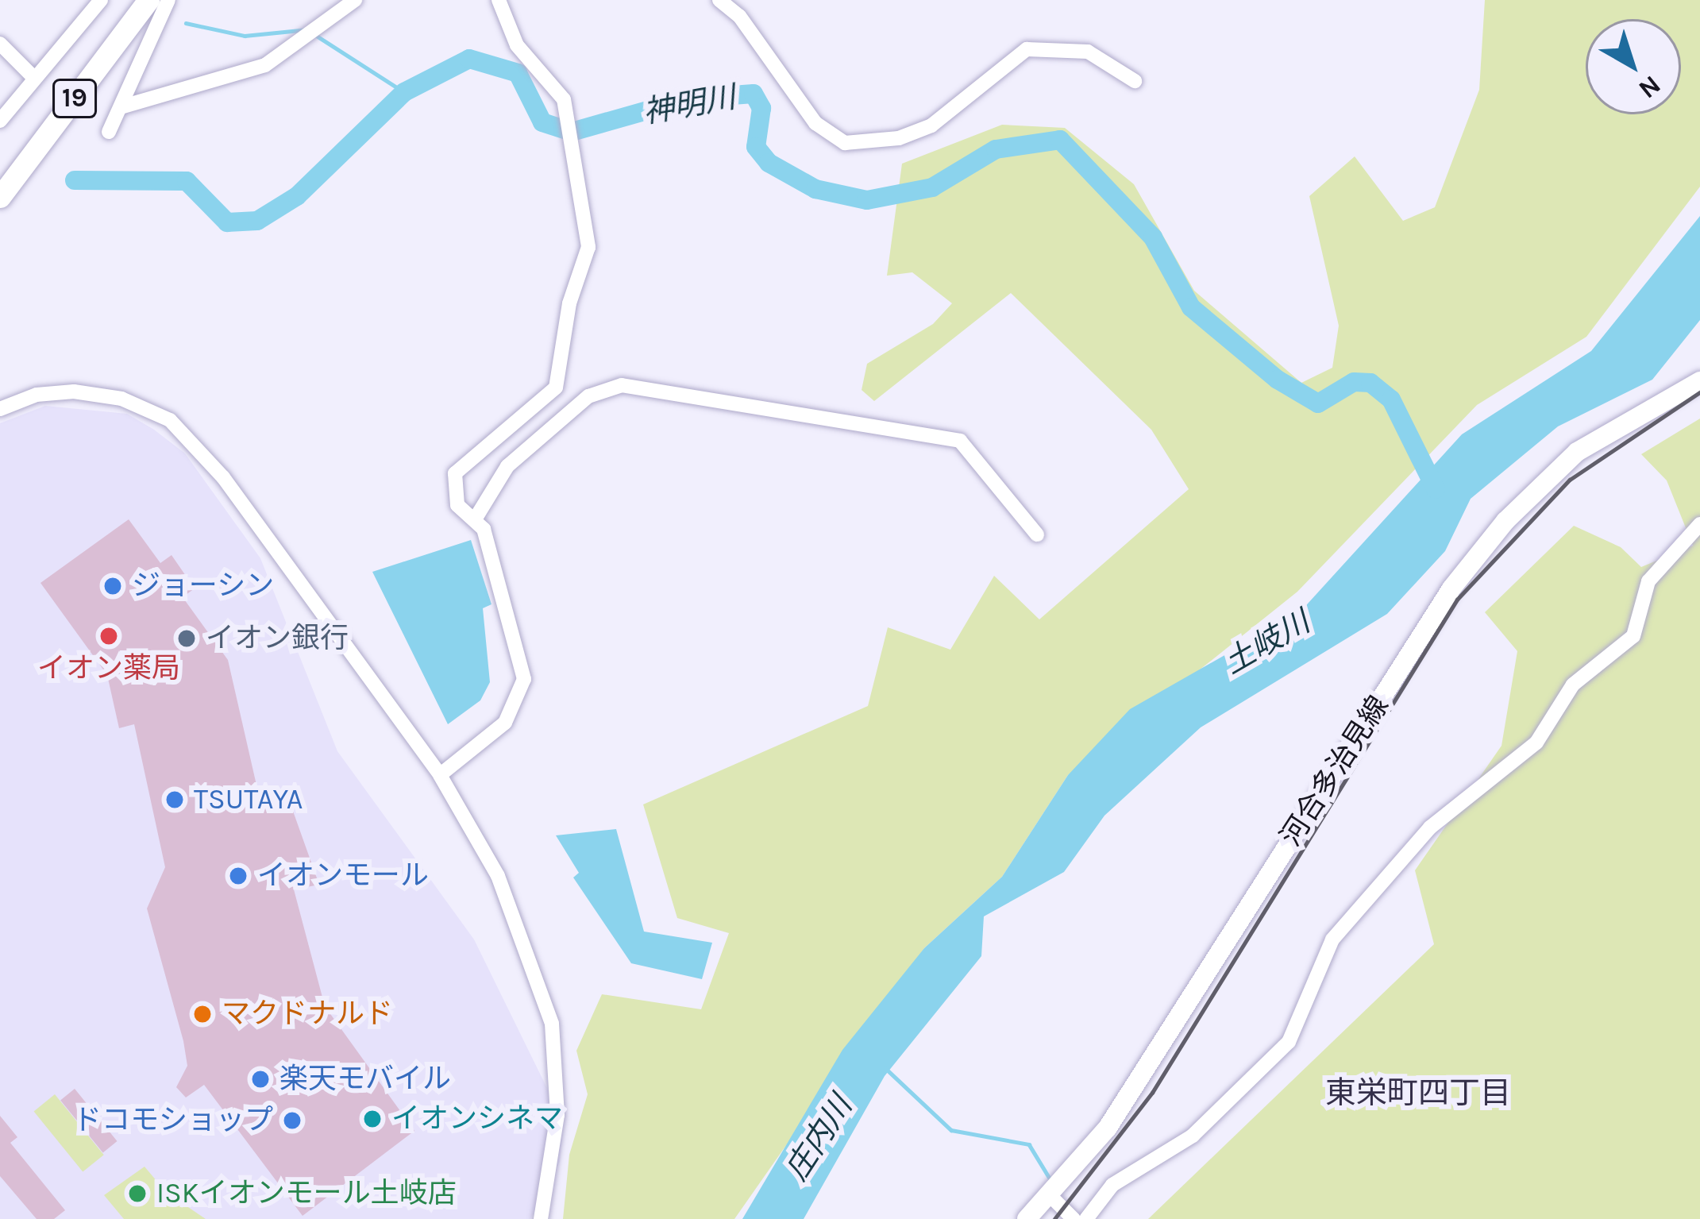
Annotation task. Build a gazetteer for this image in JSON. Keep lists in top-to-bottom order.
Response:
{
  "streets": {
    "highway": ["19"],
    "main road": ["河合多治見線"]
  },
  "districts": ["東栄町四丁目"],
  "water": ["神明川", "土岐川", "庄内川"],
  "places": [
    "ジョーシン",
    "イオン薬局",
    "イオン銀行",
    "TSUTAYA",
    "イオンモール",
    "マクドナルド",
    "楽天モバイル",
    "イオンシネマ",
    "ドコモショップ",
    "ISKイオンモール土岐店"
  ],
  "north": "bottom right"
}
